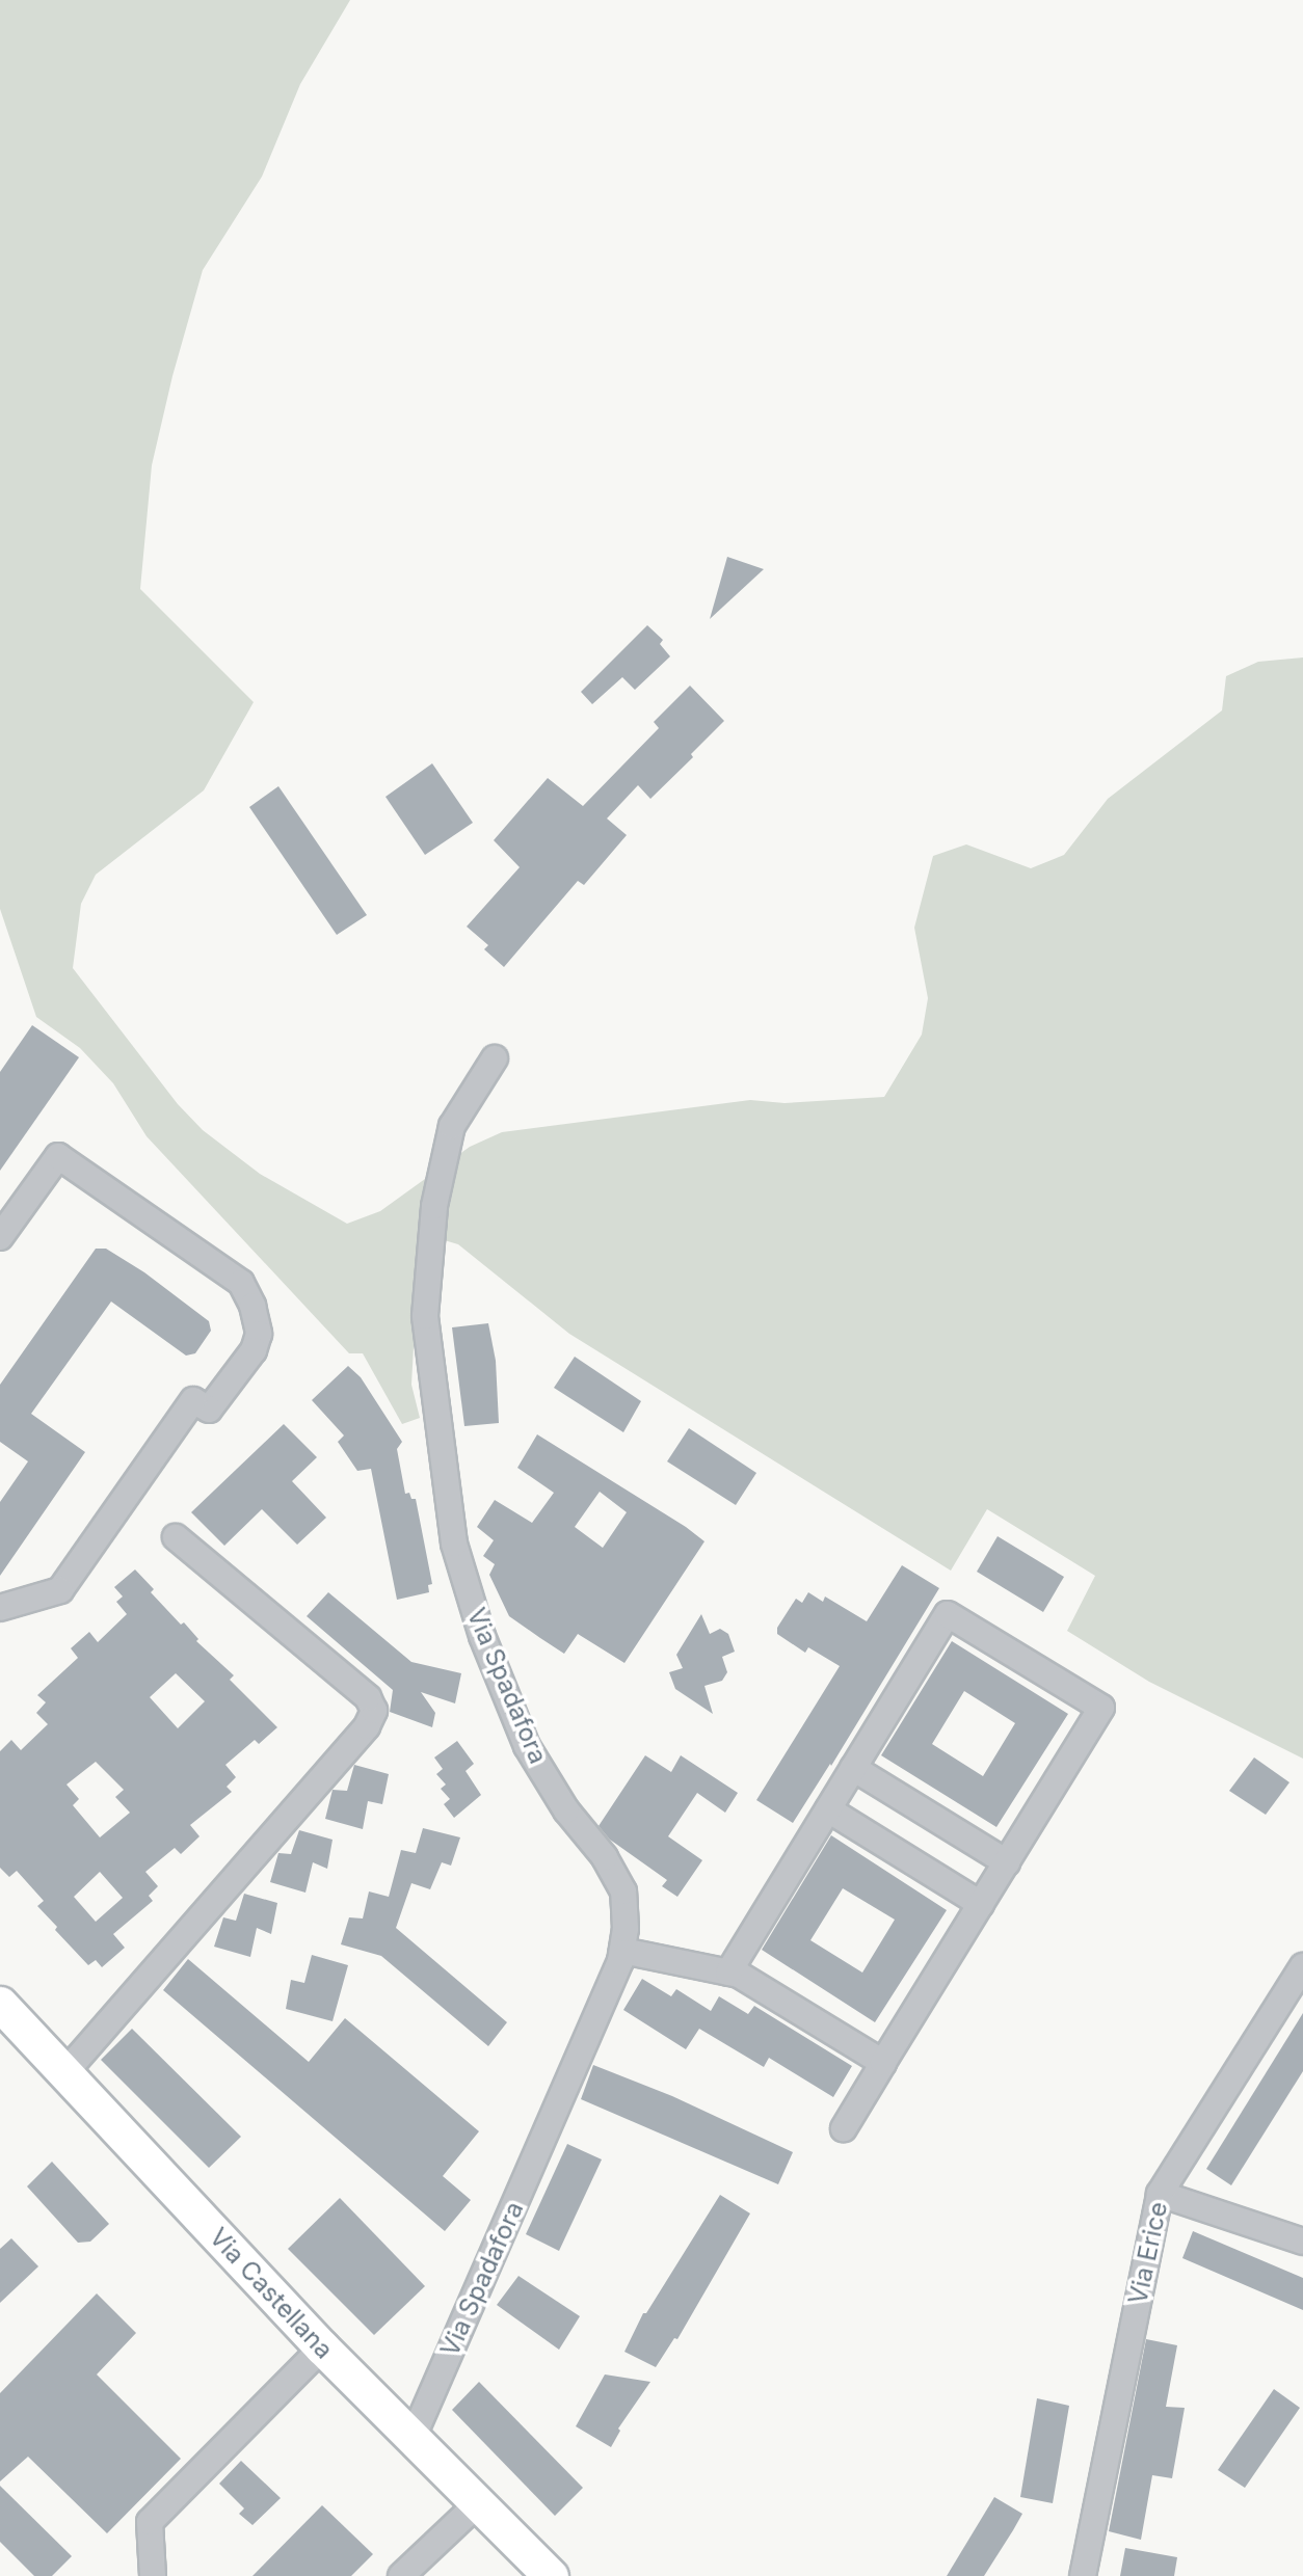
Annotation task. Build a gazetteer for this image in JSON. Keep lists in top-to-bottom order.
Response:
{
  "streets": {
    "main road": ["Via Castellana"],
    "street": ["Via Spadafora", "Via Erice"]
  },
  "crossings": [
    ["Via Spadafora", "Via Castellana"]
  ]
}
